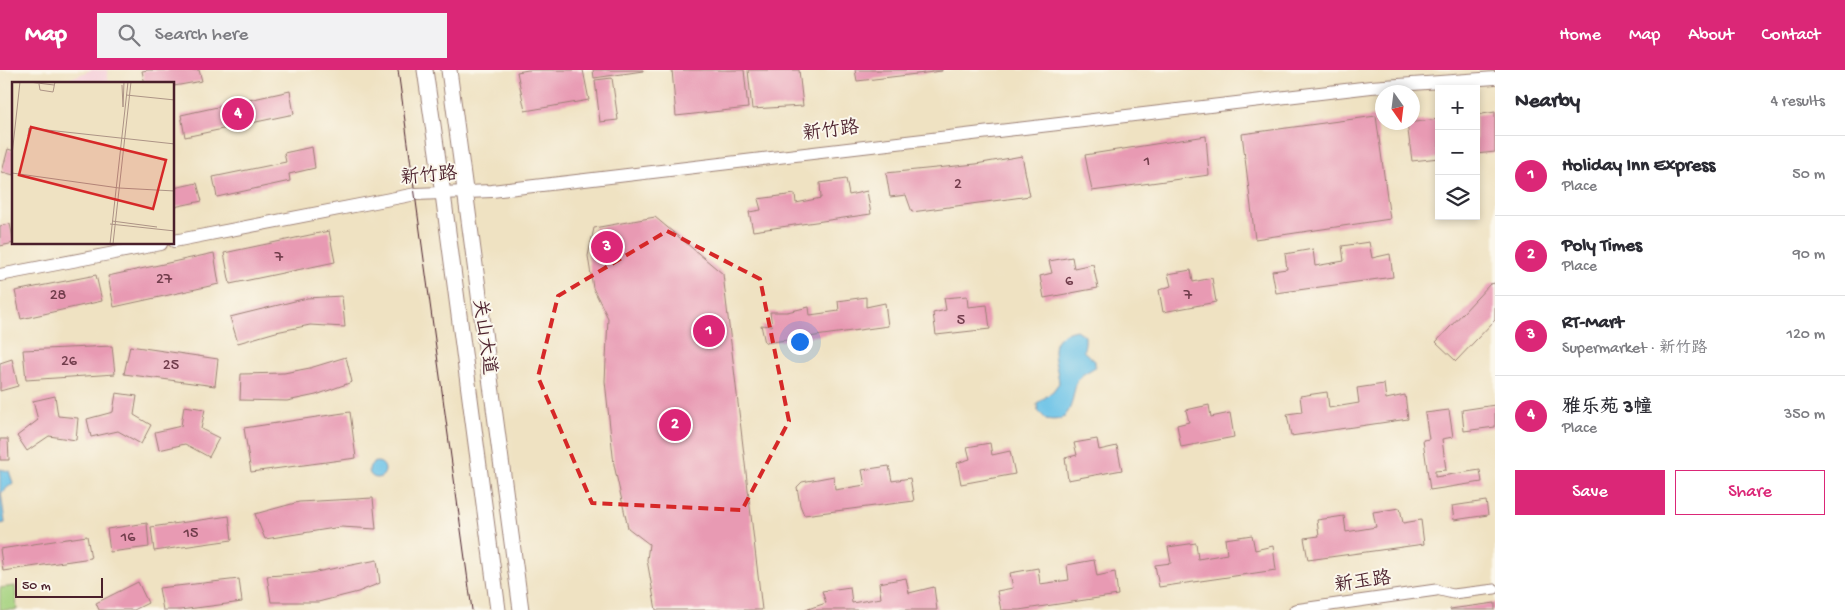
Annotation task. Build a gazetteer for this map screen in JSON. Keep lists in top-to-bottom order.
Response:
{
  "streets": {
    "main road": ["新竹路", "关山大道"],
    "street": ["新玉路"]
  },
  "crossings": [
    ["新竹路", "关山大道"]
  ],
  "house_numbers": [
    "1",
    "2",
    "7",
    "27",
    "6",
    "28",
    "7",
    "5",
    "26",
    "25",
    "15",
    "16"
  ],
  "scale_bar": "50 m",
  "north": "bottom",
  "page": {
    "header": "Map",
    "search": "Search here",
    "nav": [
      "Home",
      "Map",
      "About",
      "Contact"
    ],
    "heading": ["Nearby", "4 results"],
    "map_buttons": ["+", "−"],
    "pins": [
      "4",
      "3",
      "1",
      "2"
    ],
    "list": [
      {
        "mark": "1",
        "name": "Holiday Inn Express",
        "note": "Place",
        "value": "50 m"
      },
      {
        "mark": "2",
        "name": "Poly Times",
        "note": "Place",
        "value": "90 m"
      },
      {
        "mark": "3",
        "name": "RT-Mart",
        "note": "Supermarket · 新竹路",
        "value": "120 m"
      },
      {
        "mark": "4",
        "name": "雅乐苑 3幢",
        "note": "Place",
        "value": "350 m"
      }
    ],
    "buttons": ["Save", "Share"],
    "scale": "50 m"
  }
}
